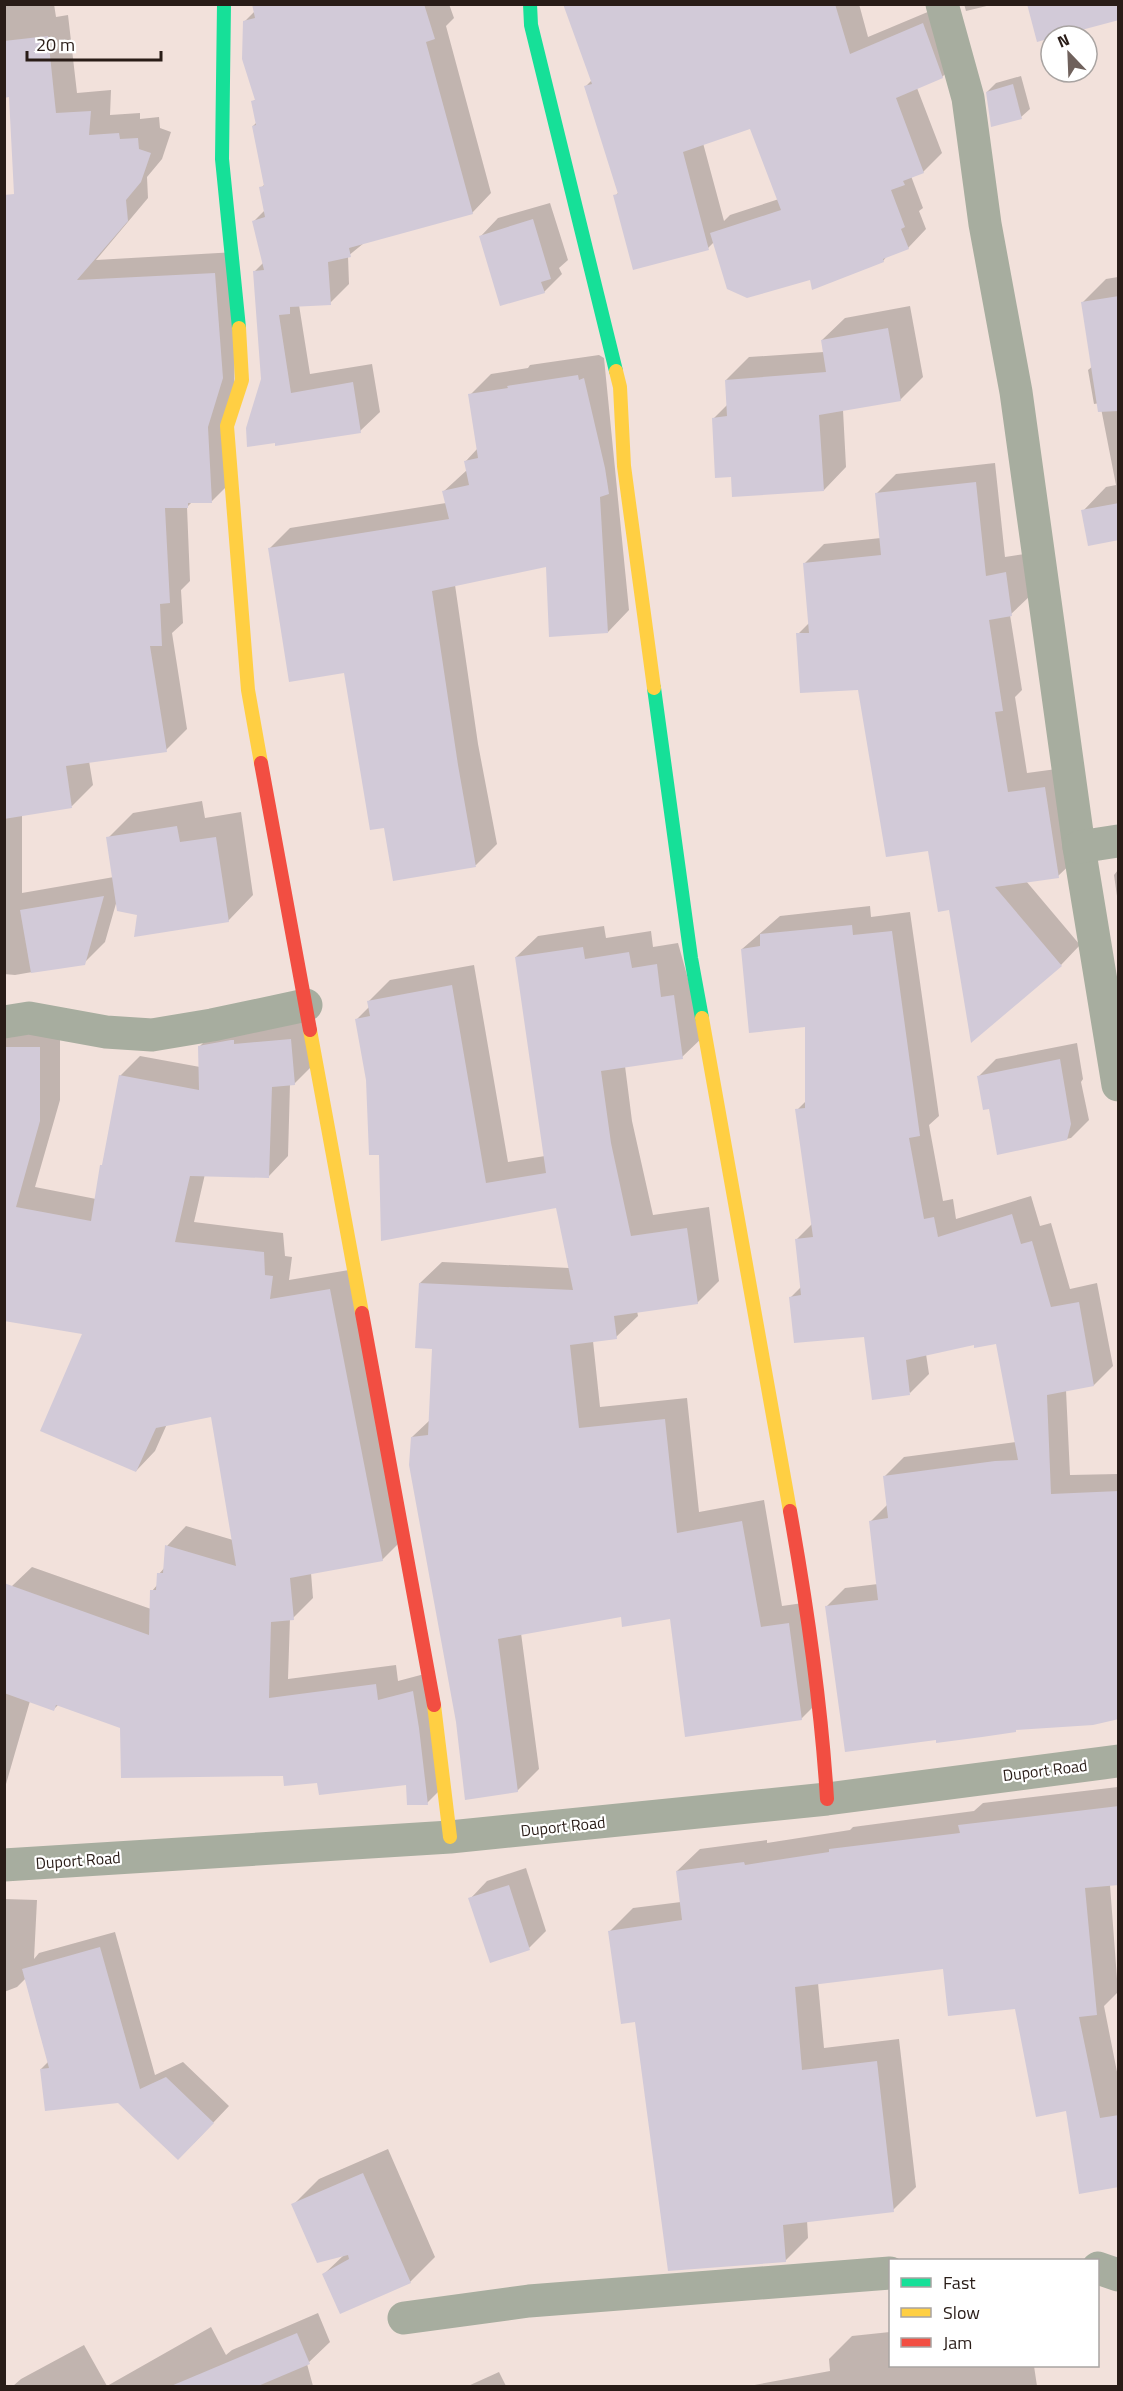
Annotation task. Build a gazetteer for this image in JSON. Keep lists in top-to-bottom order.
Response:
{
  "streets": {
    "street": ["Duport Road"]
  },
  "legend": ["Fast", "Slow", "Jam"],
  "scale_bar": "20 m",
  "north": "top left"
}
